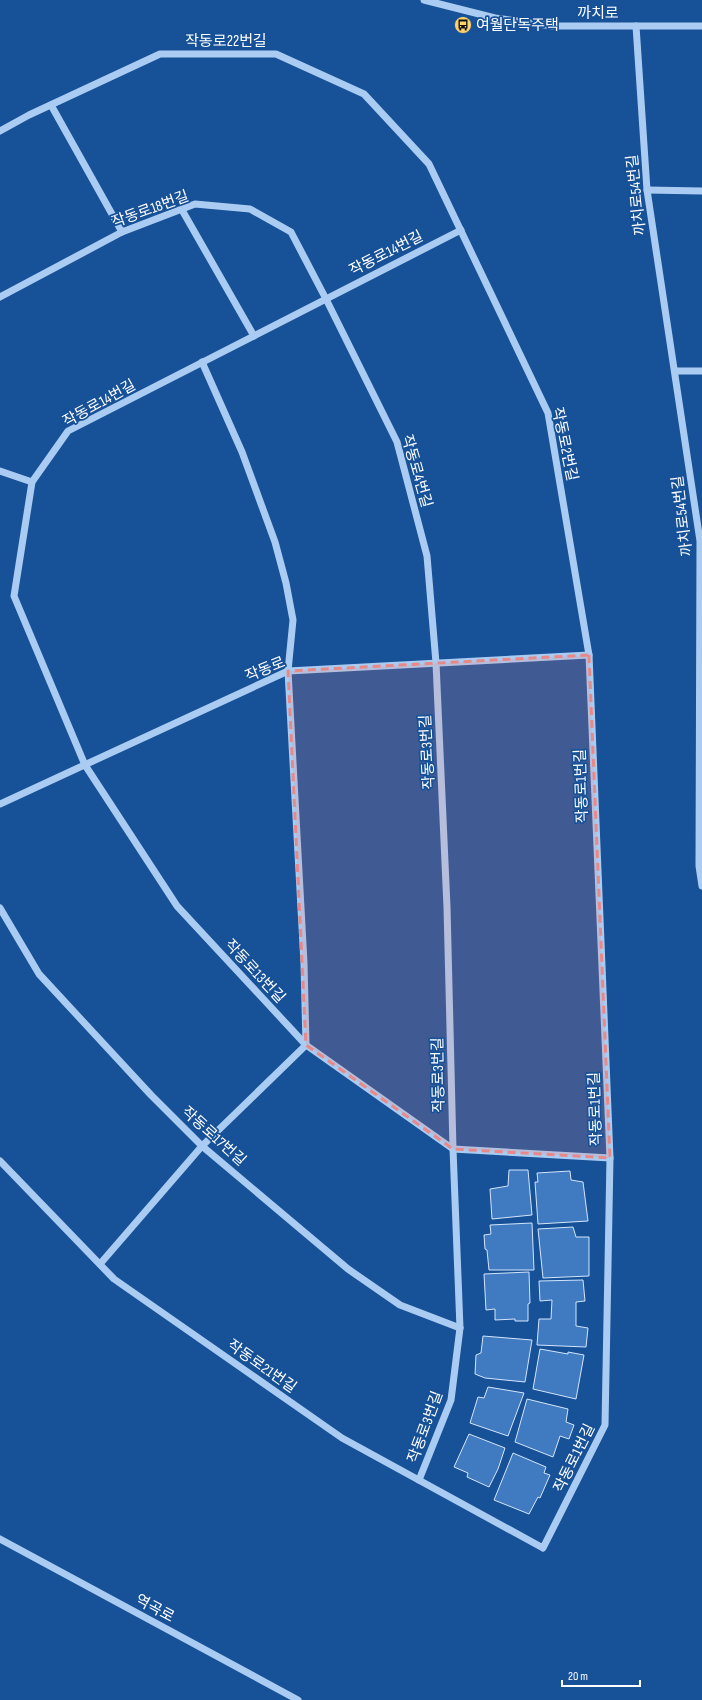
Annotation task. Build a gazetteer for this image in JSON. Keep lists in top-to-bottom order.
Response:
{
  "streets": {
    "street": [
      "까치로",
      "작동로22번길",
      "까치로54번길",
      "작동로18번길",
      "작동로14번길",
      "작동로2번길",
      "작동로4번길",
      "작동로",
      "작동로3번길",
      "작동로1번길",
      "작동로13번길",
      "작동로17번길",
      "작동로21번길",
      "역곡로"
    ]
  },
  "crossings": [
    ["까치로", "까치로54번길"],
    ["작동로22번길", "작동로14번길"],
    ["작동로22번길", "작동로2번길"],
    ["작동로18번길", "작동로14번길"],
    ["작동로18번길", "작동로4번길"],
    ["작동로14번길", "작동로2번길"],
    ["작동로14번길", "작동로4번길"],
    ["작동로14번길", "작동로"],
    ["작동로14번길", "작동로13번길"],
    ["작동로2번길", "작동로"],
    ["작동로2번길", "작동로1번길"],
    ["작동로4번길", "작동로"],
    ["작동로4번길", "작동로3번길"],
    ["작동로", "작동로3번길"],
    ["작동로", "작동로1번길"],
    ["작동로", "작동로13번길"],
    ["작동로3번길", "작동로13번길"],
    ["작동로3번길", "작동로17번길"],
    ["작동로3번길", "작동로21번길"],
    ["작동로1번길", "작동로21번길"]
  ],
  "places": {
    "bus stop": ["여월단독주택"]
  },
  "scale_bar": "20 m"
}
